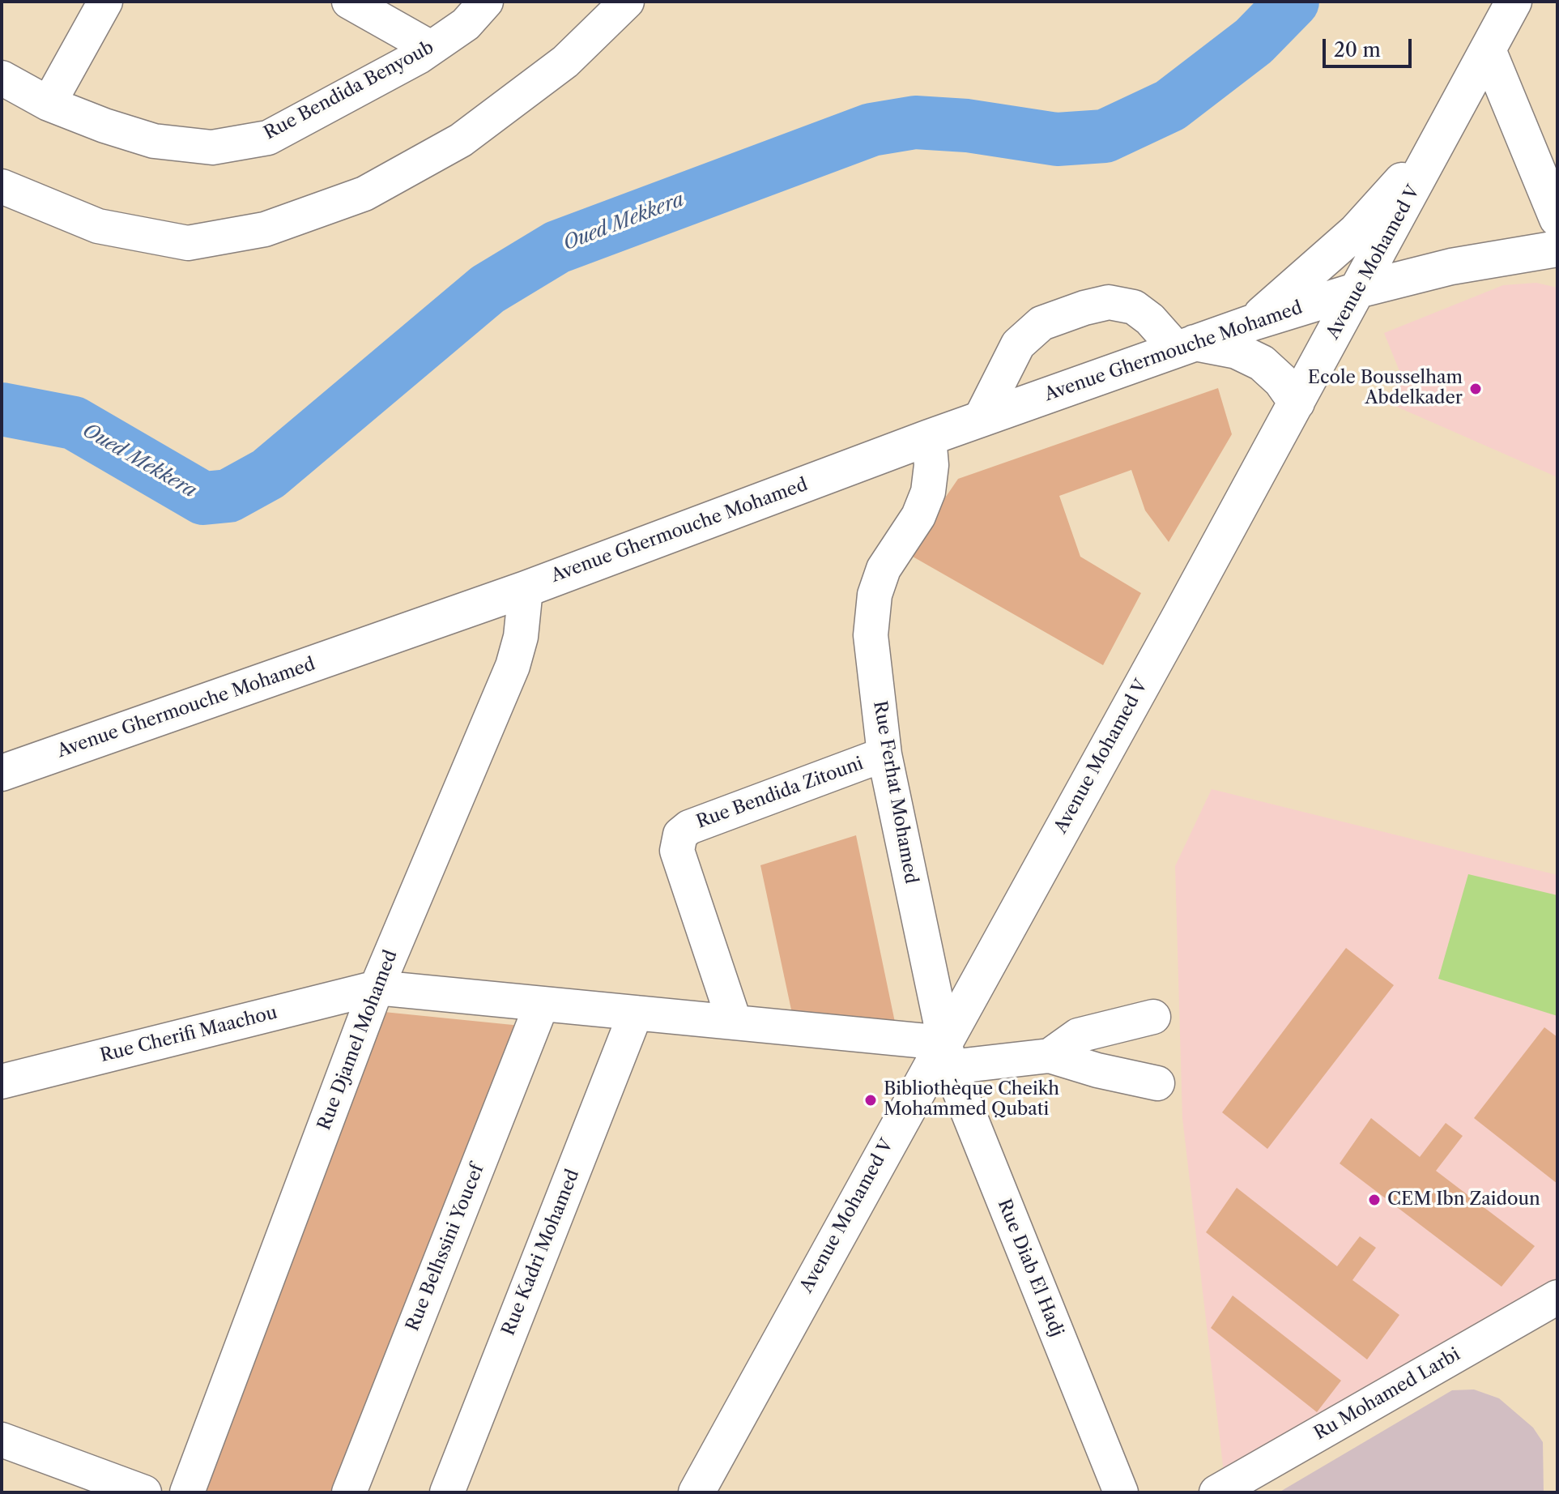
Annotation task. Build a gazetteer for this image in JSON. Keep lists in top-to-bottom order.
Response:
{
  "streets": {
    "main road": ["Avenue Mohamed V", "Avenue Ghermouche Mohamed"],
    "street": [
      "Rue Bendida Benyoub",
      "Rue Ferhat Mohamed",
      "Rue Bendida Zitouni",
      "Rue Cherifi Maachou",
      "Rue Djamel Mohamed",
      "Rue Belhssini Youcef",
      "Rue Kadri Mohamed",
      "Rue Diab El Hadj",
      "Ru Mohamed Larbi"
    ]
  },
  "crossings": [
    ["Avenue Mohamed V", "Avenue Ghermouche Mohamed"],
    ["Avenue Mohamed V", "Rue Ferhat Mohamed"],
    ["Avenue Mohamed V", "Rue Diab El Hadj"],
    ["Avenue Ghermouche Mohamed", "Rue Ferhat Mohamed"],
    ["Avenue Ghermouche Mohamed", "Rue Djamel Mohamed"],
    ["Rue Ferhat Mohamed", "Rue Bendida Zitouni"],
    ["Rue Ferhat Mohamed", "Rue Diab El Hadj"],
    ["Rue Cherifi Maachou", "Rue Djamel Mohamed"]
  ],
  "water": ["Oued Mekkera"],
  "places": ["Ecole Bousselham Abdelkader", "Bibliothèque Cheikh Mohammed Qubati", "CEM Ibn Zaidoun"],
  "scale_bar": "20 m"
}
